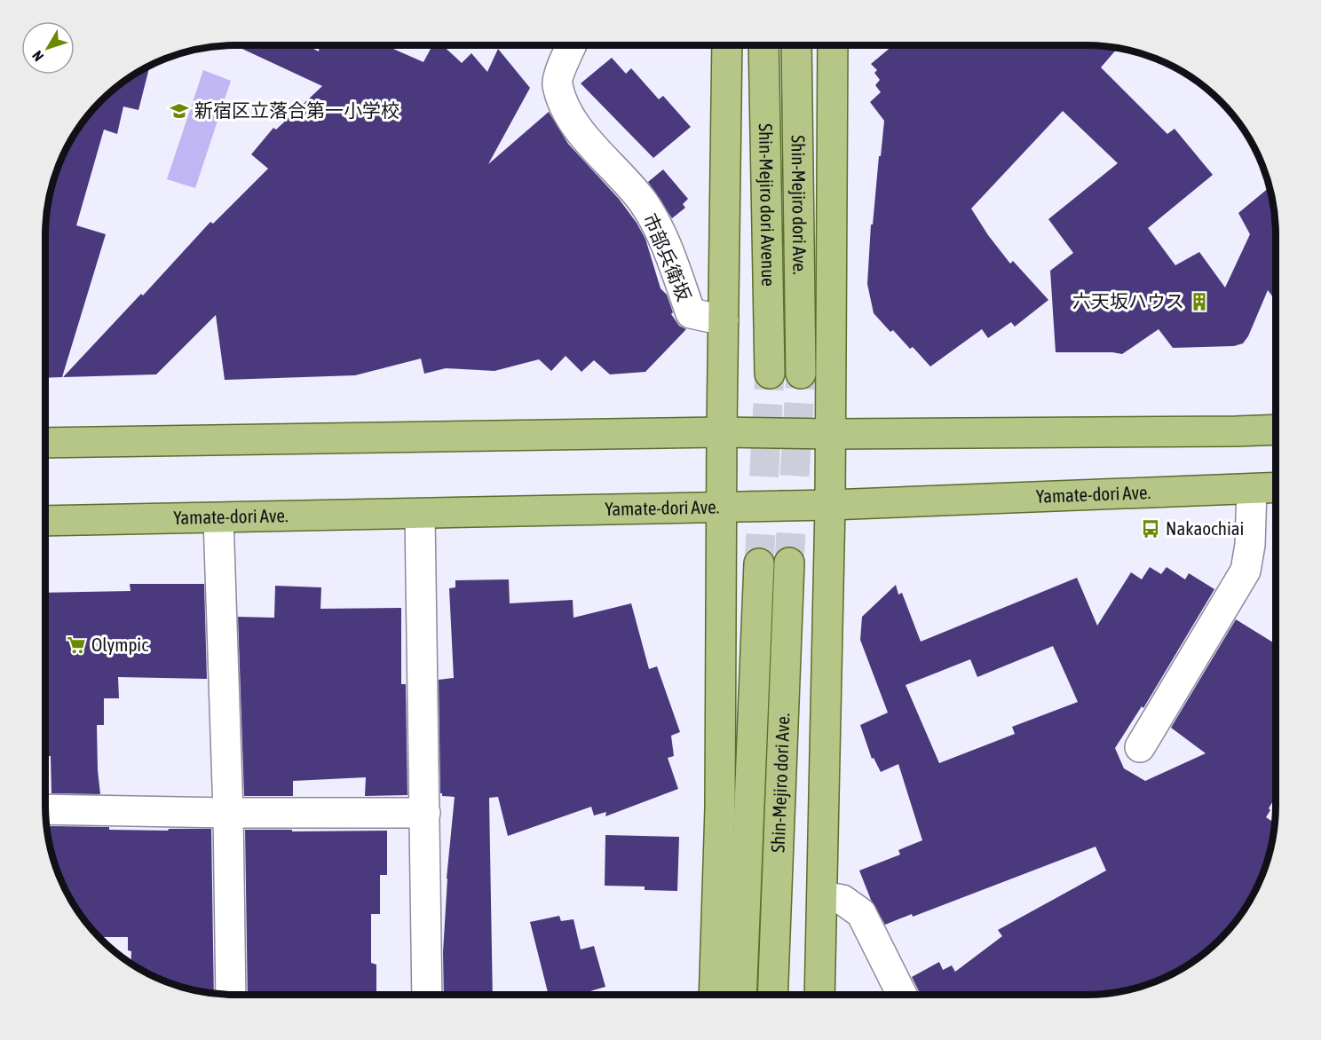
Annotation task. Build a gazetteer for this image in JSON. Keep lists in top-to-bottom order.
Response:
{
  "streets": {
    "main road": ["Shin-Mejiro dori Avenue", "Shin-Mejiro dori Ave.", "Yamate-dori Ave."],
    "street": ["市部兵衛坂"]
  },
  "places": {
    "school or university": ["新宿区立落合第一小学校"],
    "building": ["六天坂ハウス"],
    "bus stop": ["Nakaochiai"],
    "supermarket": ["Olympic"]
  },
  "north": "bottom left"
}
